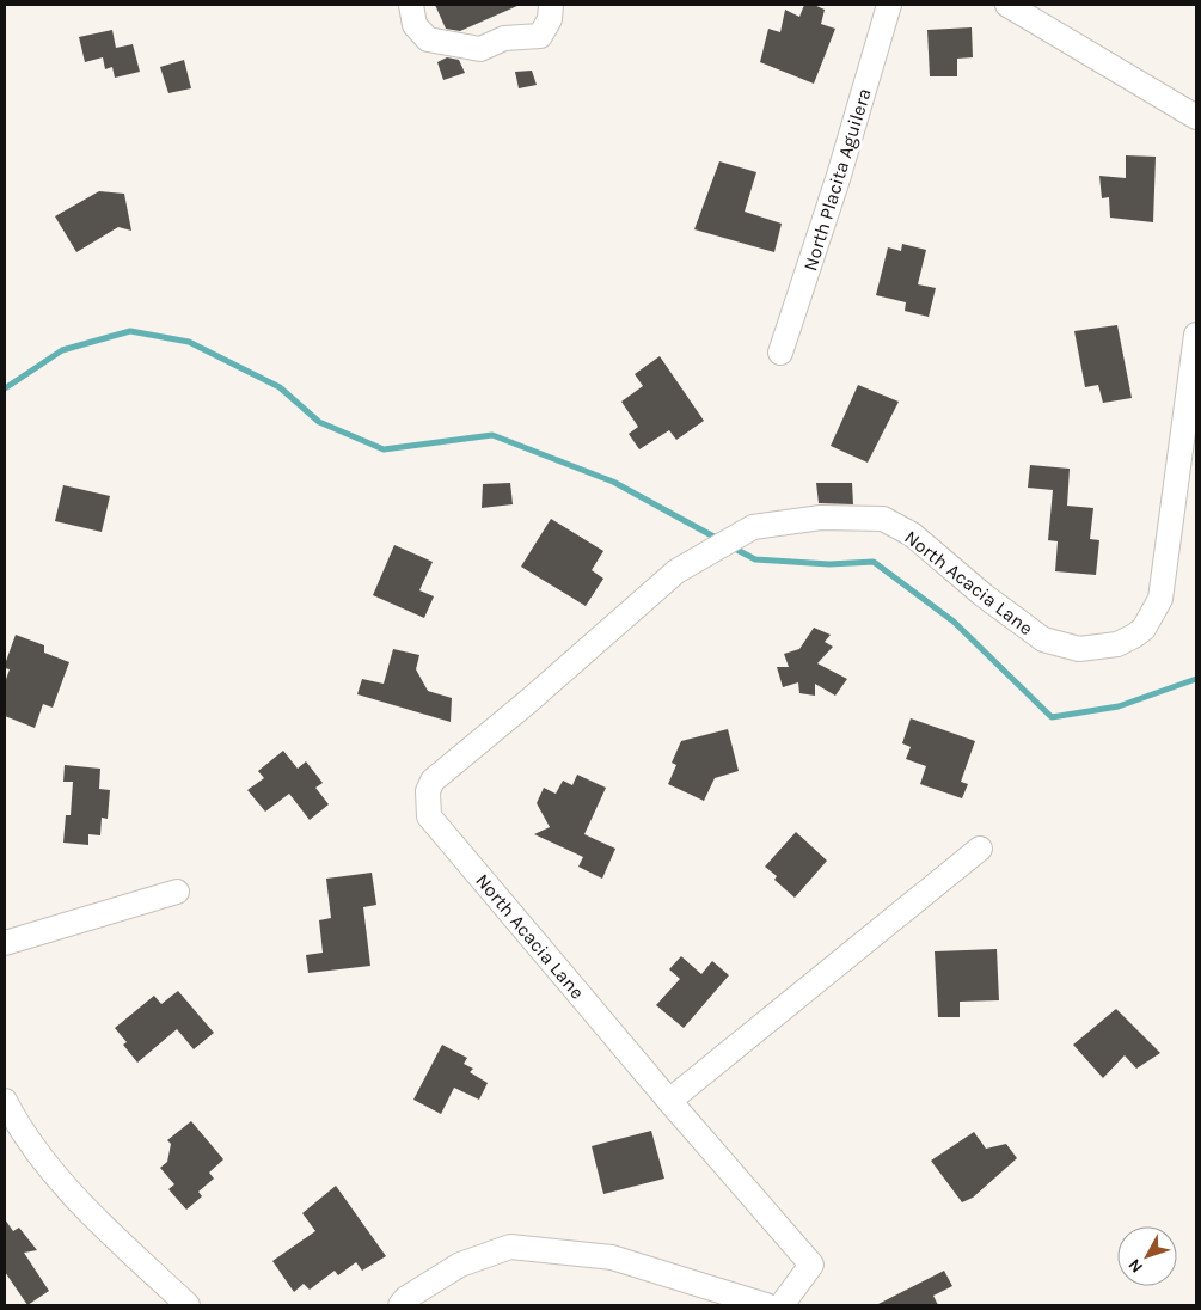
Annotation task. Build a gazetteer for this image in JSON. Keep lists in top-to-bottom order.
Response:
{
  "streets": {
    "street": ["North Placita Aguilera", "North Acacia Lane"]
  },
  "north": "bottom left"
}
